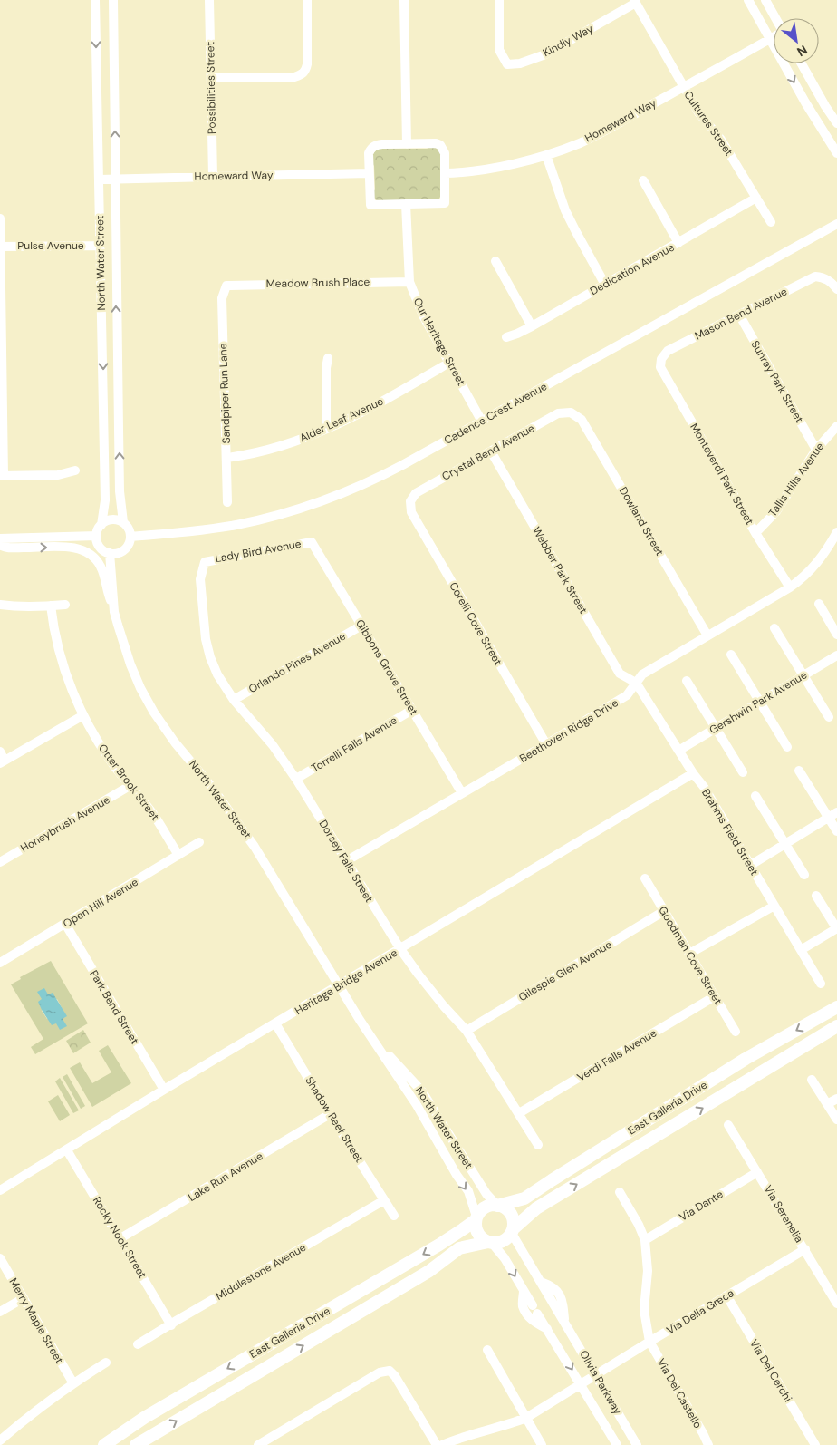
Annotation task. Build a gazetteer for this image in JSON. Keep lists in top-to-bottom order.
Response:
{
  "streets": {
    "main road": ["East Galleria Drive"],
    "street": [
      "Kindly Way",
      "Possibilities Street",
      "Homeward Way",
      "Cultures Street",
      "Pulse Avenue",
      "North Water Street",
      "Dedication Avenue",
      "Meadow Brush Place",
      "Mason Bend Avenue",
      "Our Heritage Street",
      "Sunray Park Street",
      "Sandpiper Run Lane",
      "Cadence Crest Avenue",
      "Alder Leaf Avenue",
      "Crystal Bend Avenue",
      "Monteverdi Park Street",
      "Tallis Hills Avenue",
      "Dowland Street",
      "Lady Bird Avenue",
      "Webber Park Street",
      "Corelli Cove Street",
      "Orlando Pines Avenue",
      "Gibbons Grove Street",
      "Gershwin Park Avenue",
      "Beethoven Ridge Drive",
      "Torrelli Falls Avenue",
      "Otter Brook Street",
      "Honeybrush Avenue",
      "Brahms Field Street",
      "Dorsey Falls Street",
      "Open Hill Avenue",
      "Goodman Cove Street",
      "Gilespie Glen Avenue",
      "Heritage Bridge Avenue",
      "Park Bend Street",
      "Verdi Falls Avenue",
      "Shadow Reef Street",
      "Lake Run Avenue",
      "Via Dante",
      "Via Serenelia",
      "Rocky Nook Street",
      "Middlestone Avenue",
      "Via Della Greca",
      "Merry Maple Street",
      "Via Del Cerchi",
      "Olivia Parkway",
      "Via Del Castello"
    ]
  },
  "crossings": [
    ["Kindly Way", "Cultures Street"],
    ["Possibilities Street", "Homeward Way"],
    ["Homeward Way", "Cultures Street"],
    ["Homeward Way", "North Water Street"],
    ["Cultures Street", "Dedication Avenue"],
    ["Pulse Avenue", "North Water Street"],
    ["North Water Street", "Cadence Crest Avenue"],
    ["North Water Street", "East Galleria Drive"],
    ["North Water Street", "Olivia Parkway"],
    ["Meadow Brush Place", "Our Heritage Street"],
    ["Meadow Brush Place", "Sandpiper Run Lane"],
    ["Mason Bend Avenue", "Sunray Park Street"],
    ["Mason Bend Avenue", "Monteverdi Park Street"],
    ["Our Heritage Street", "Cadence Crest Avenue"],
    ["Our Heritage Street", "Alder Leaf Avenue"],
    ["Sunray Park Street", "Tallis Hills Avenue"],
    ["Sandpiper Run Lane", "Alder Leaf Avenue"],
    ["Crystal Bend Avenue", "Dowland Street"],
    ["Crystal Bend Avenue", "Webber Park Street"],
    ["Crystal Bend Avenue", "Corelli Cove Street"],
    ["Monteverdi Park Street", "Tallis Hills Avenue"],
    ["Monteverdi Park Street", "Beethoven Ridge Drive"],
    ["Dowland Street", "Beethoven Ridge Drive"],
    ["Lady Bird Avenue", "Gibbons Grove Street"],
    ["Lady Bird Avenue", "Dorsey Falls Street"],
    ["Webber Park Street", "Beethoven Ridge Drive"],
    ["Webber Park Street", "Brahms Field Street"],
    ["Corelli Cove Street", "Beethoven Ridge Drive"],
    ["Orlando Pines Avenue", "Gibbons Grove Street"],
    ["Orlando Pines Avenue", "Dorsey Falls Street"],
    ["Gibbons Grove Street", "Beethoven Ridge Drive"],
    ["Gibbons Grove Street", "Torrelli Falls Avenue"],
    ["Gershwin Park Avenue", "Brahms Field Street"],
    ["Beethoven Ridge Drive", "Brahms Field Street"],
    ["Beethoven Ridge Drive", "Dorsey Falls Street"],
    ["Torrelli Falls Avenue", "Dorsey Falls Street"],
    ["Otter Brook Street", "Honeybrush Avenue"],
    ["Otter Brook Street", "Open Hill Avenue"],
    ["Brahms Field Street", "Heritage Bridge Avenue"],
    ["Dorsey Falls Street", "Gilespie Glen Avenue"],
    ["Dorsey Falls Street", "Heritage Bridge Avenue"],
    ["Dorsey Falls Street", "Verdi Falls Avenue"],
    ["Open Hill Avenue", "Park Bend Street"],
    ["Goodman Cove Street", "Gilespie Glen Avenue"],
    ["Goodman Cove Street", "Verdi Falls Avenue"],
    ["Heritage Bridge Avenue", "Park Bend Street"],
    ["Heritage Bridge Avenue", "Shadow Reef Street"],
    ["Heritage Bridge Avenue", "Rocky Nook Street"],
    ["East Galleria Drive", "Olivia Parkway"],
    ["Shadow Reef Street", "Lake Run Avenue"],
    ["Shadow Reef Street", "Middlestone Avenue"],
    ["Lake Run Avenue", "Rocky Nook Street"],
    ["Via Dante", "Via Serenelia"],
    ["Via Serenelia", "Via Della Greca"],
    ["Rocky Nook Street", "Middlestone Avenue"],
    ["Via Della Greca", "Via Del Cerchi"],
    ["Via Della Greca", "Olivia Parkway"],
    ["Via Della Greca", "Via Del Castello"]
  ],
  "north": "bottom right"
}
